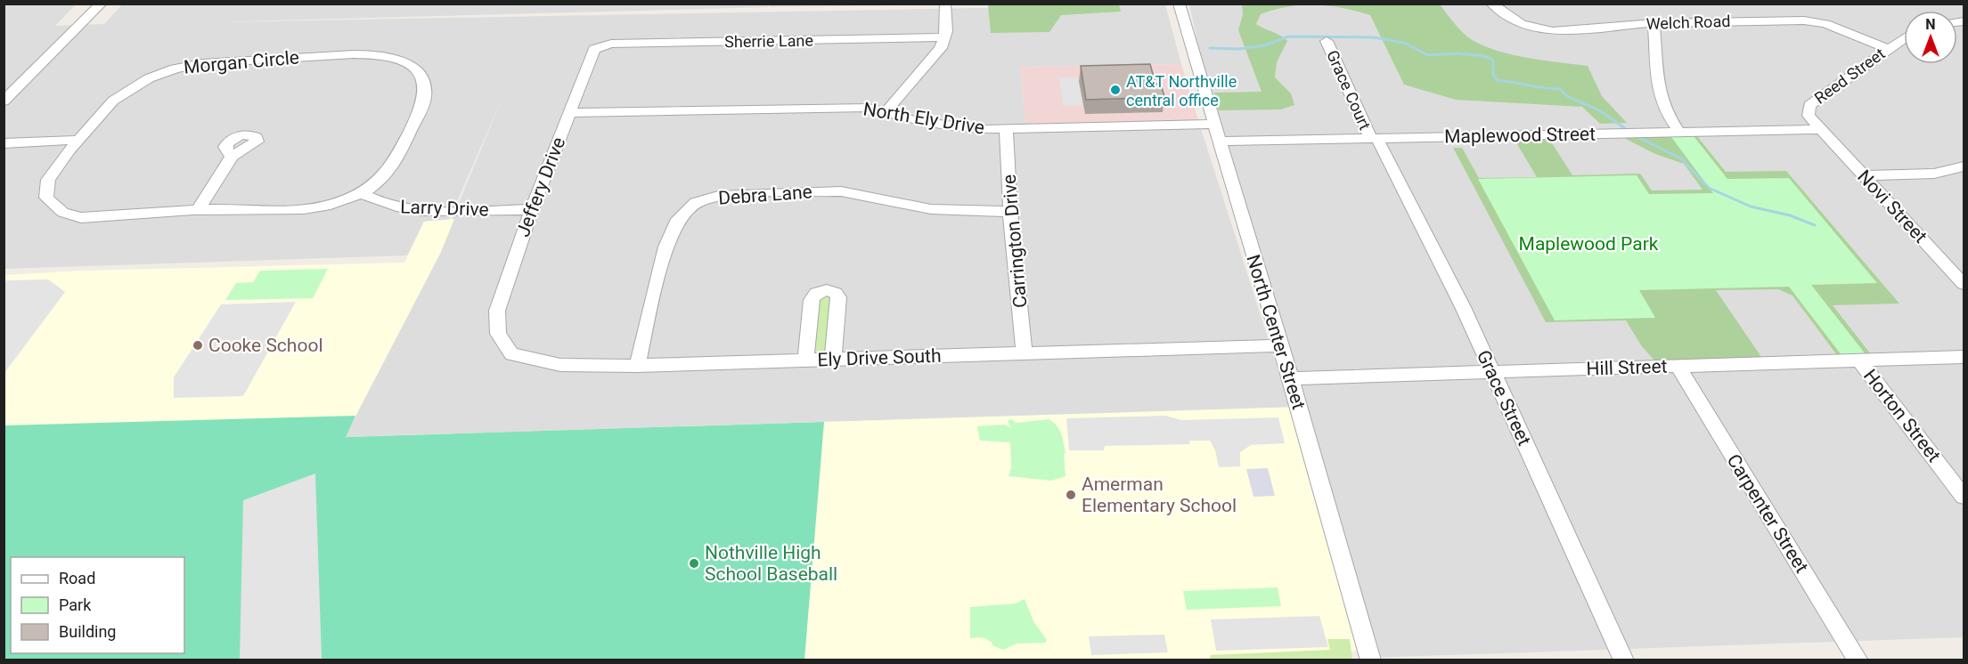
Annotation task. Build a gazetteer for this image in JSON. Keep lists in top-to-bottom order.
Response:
{
  "streets": {
    "street": [
      "Welch Road",
      "Sherrie Lane",
      "Morgan Circle",
      "Reed Street",
      "Grace Court",
      "North Ely Drive",
      "Maplewood Street",
      "Jeffery Drive",
      "Debra Lane",
      "Novi Street",
      "Larry Drive",
      "Carrington Drive",
      "North Center Street",
      "Ely Drive South",
      "Hill Street",
      "Grace Street",
      "Horton Street",
      "Carpenter Street"
    ]
  },
  "crossings": [
    ["Welch Road", "Reed Street"],
    ["Sherrie Lane", "Jeffery Drive"],
    ["Morgan Circle", "Larry Drive"],
    ["Reed Street", "Maplewood Street"],
    ["Reed Street", "Novi Street"],
    ["Grace Court", "Maplewood Street"],
    ["Grace Court", "Grace Street"],
    ["North Ely Drive", "Jeffery Drive"],
    ["North Ely Drive", "Carrington Drive"],
    ["North Ely Drive", "North Center Street"],
    ["Maplewood Street", "Novi Street"],
    ["Maplewood Street", "North Center Street"],
    ["Maplewood Street", "Grace Street"],
    ["Jeffery Drive", "Larry Drive"],
    ["Jeffery Drive", "Ely Drive South"],
    ["Debra Lane", "Carrington Drive"],
    ["Debra Lane", "Ely Drive South"],
    ["Carrington Drive", "Ely Drive South"],
    ["North Center Street", "Ely Drive South"],
    ["North Center Street", "Hill Street"],
    ["Hill Street", "Grace Street"],
    ["Hill Street", "Horton Street"],
    ["Hill Street", "Carpenter Street"]
  ],
  "parks": ["Maplewood Park"],
  "places": [
    "AT&T Northville central office",
    "Cooke School",
    "Amerman Elementary School",
    "Nothville High School Baseball"
  ],
  "legend": ["Road", "Park", "Building"],
  "north": "top"
}
